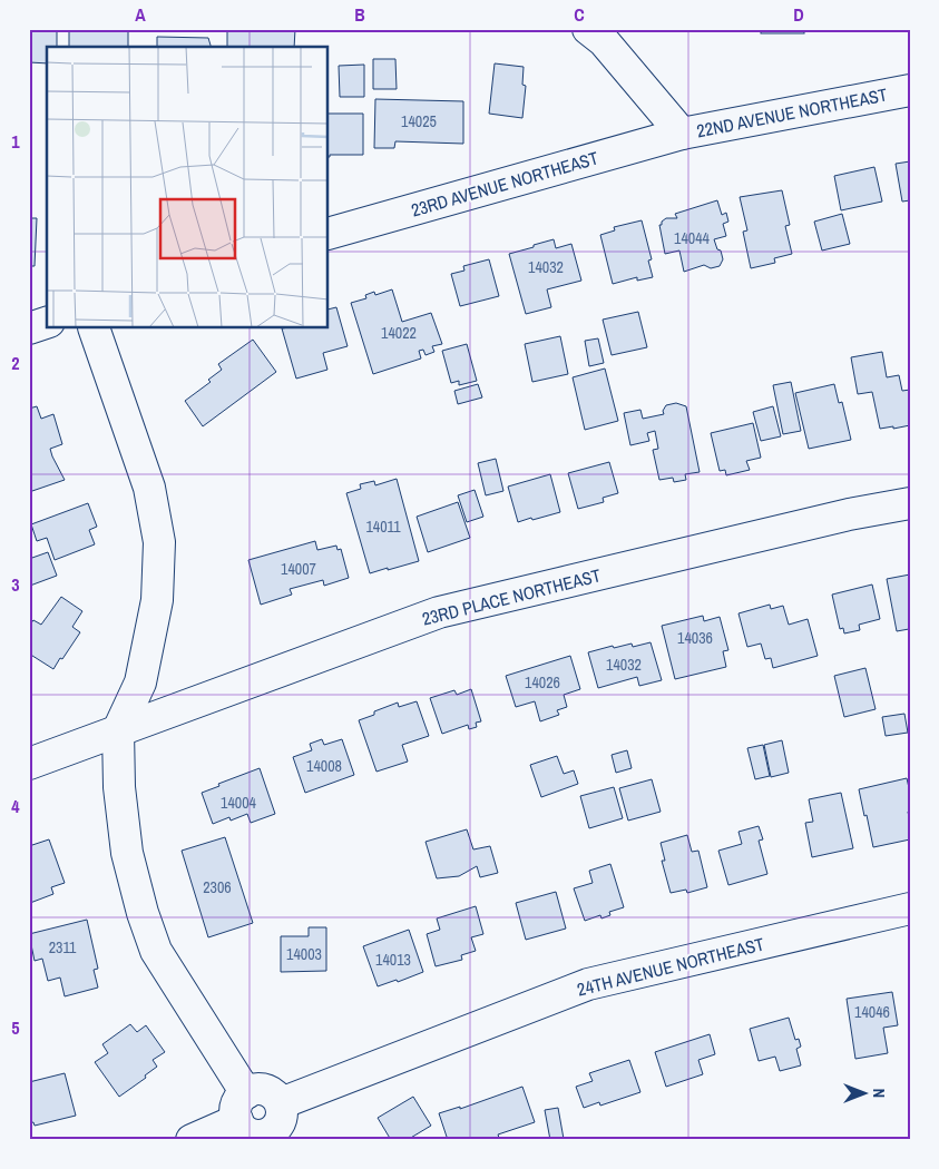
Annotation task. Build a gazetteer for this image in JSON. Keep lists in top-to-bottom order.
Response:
{
  "streets": {
    "street": [
      "22ND AVENUE NORTHEAST",
      "23RD AVENUE NORTHEAST",
      "23RD PLACE NORTHEAST",
      "24TH AVENUE NORTHEAST"
    ]
  },
  "crossings": [
    ["22ND AVENUE NORTHEAST", "23RD AVENUE NORTHEAST"]
  ],
  "house_numbers": [
    "14025",
    "14044",
    "14032",
    "14022",
    "14011",
    "14007",
    "14036",
    "14032",
    "14026",
    "14008",
    "14004",
    "2306",
    "2311",
    "14003",
    "14013",
    "14046"
  ],
  "north": "right",
  "grid": {
    "columns": [
      "A",
      "B",
      "C",
      "D"
    ],
    "rows": [
      "1",
      "2",
      "3",
      "4",
      "5"
    ]
  }
}
